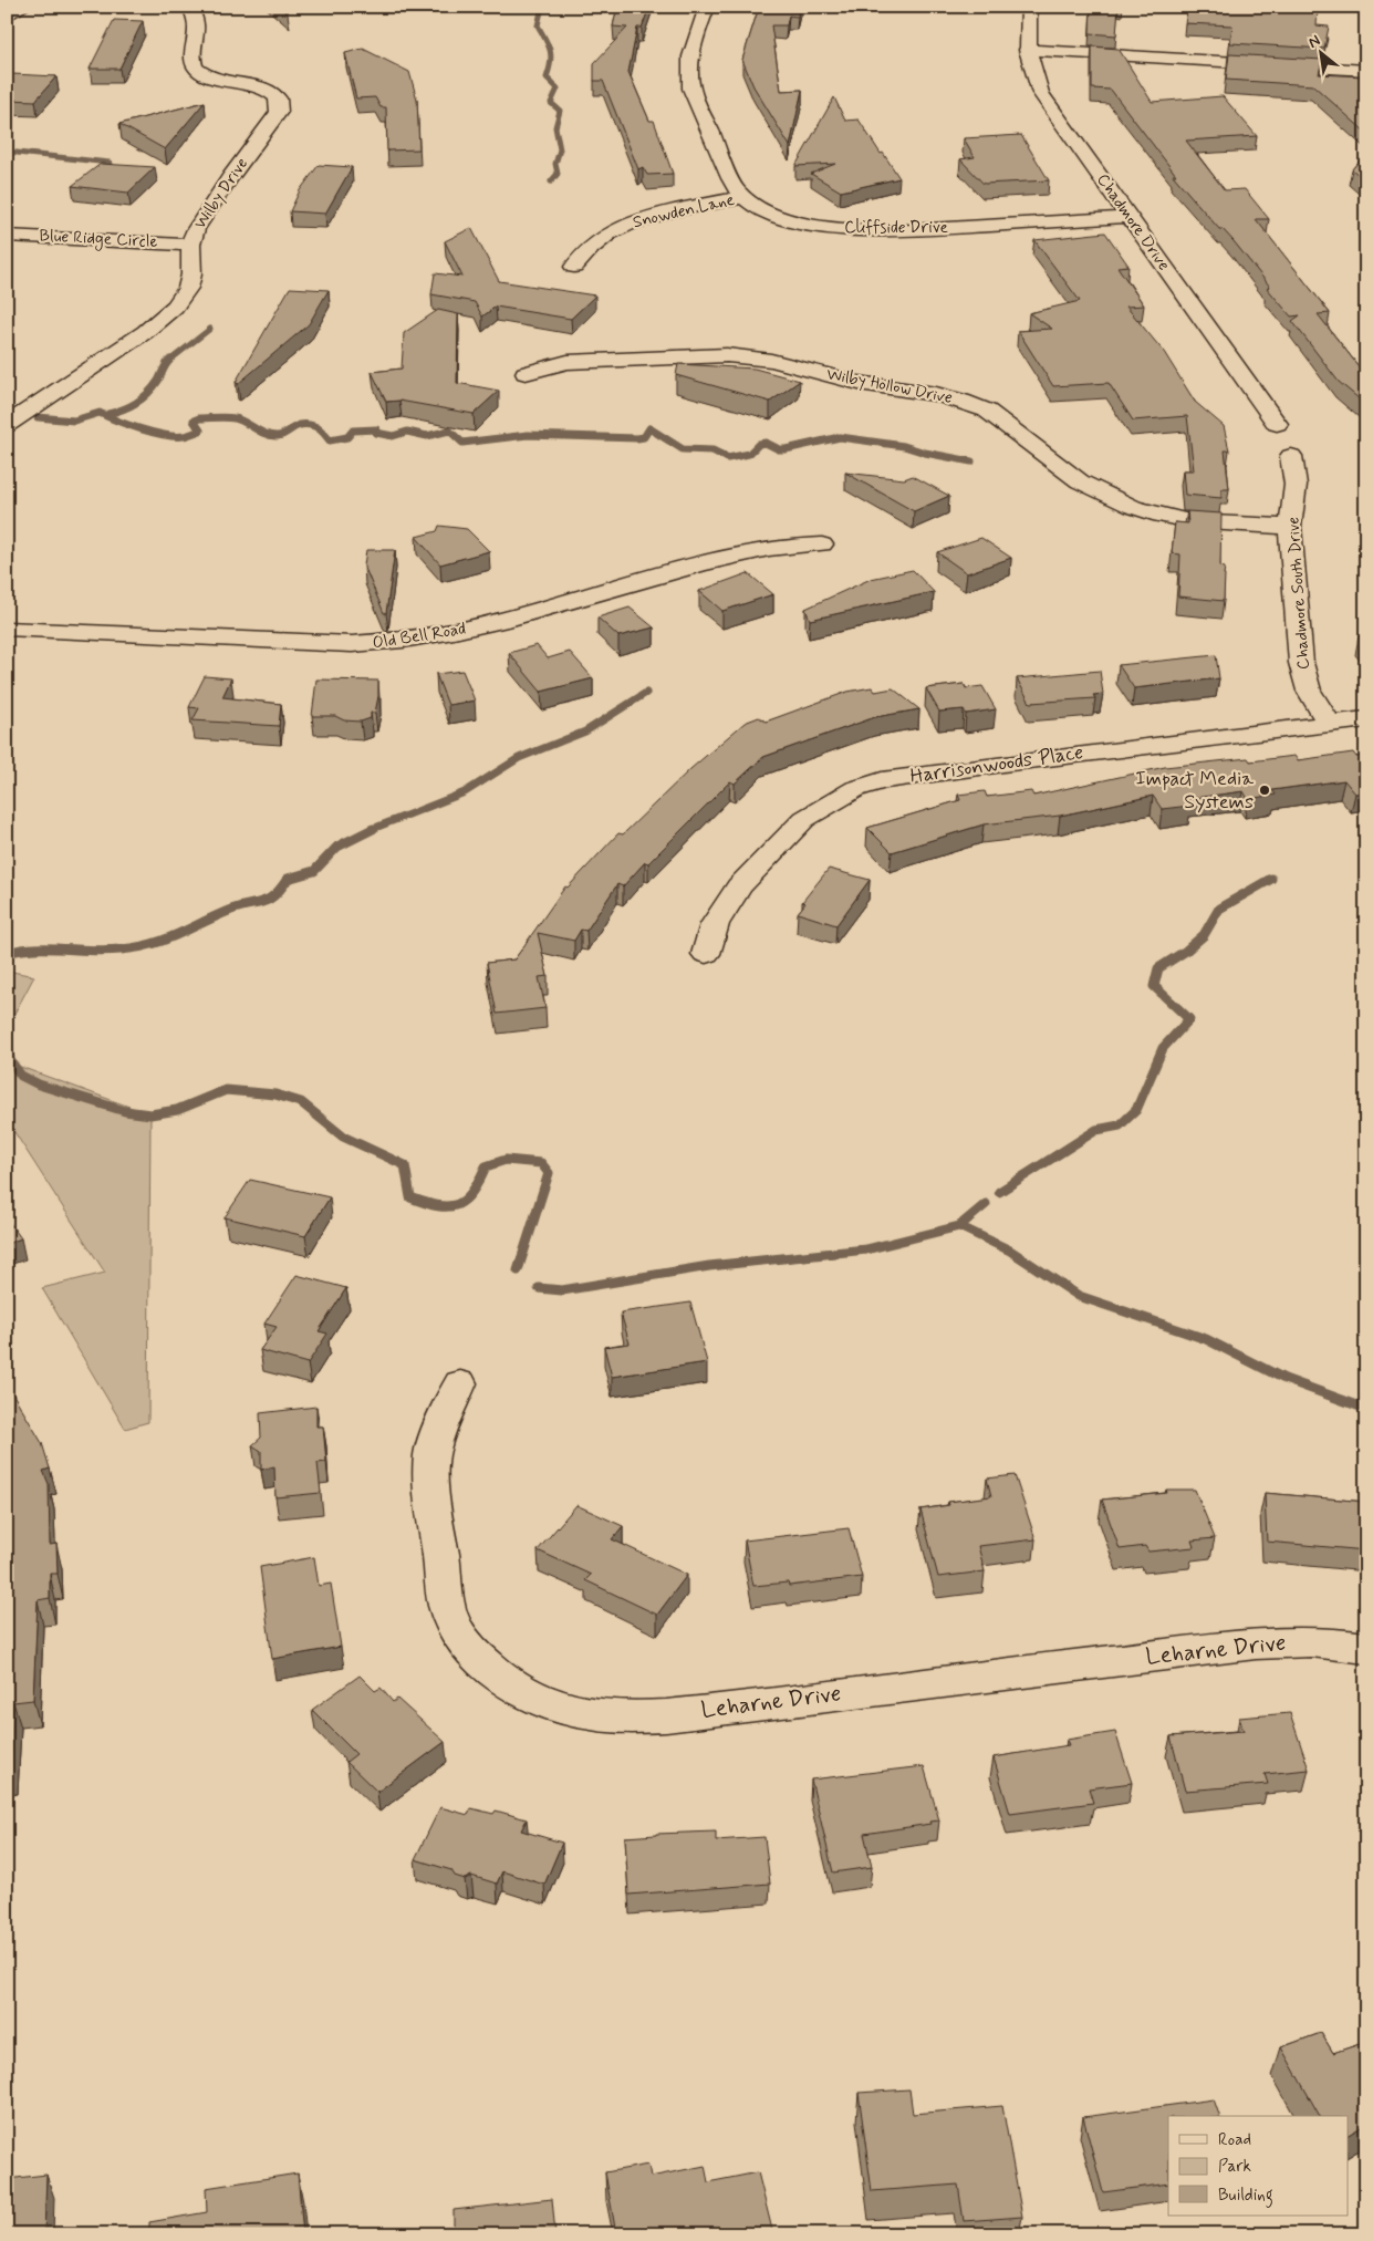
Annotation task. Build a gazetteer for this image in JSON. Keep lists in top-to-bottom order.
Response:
{
  "streets": {
    "street": [
      "Wilby Drive",
      "Snowden Lane",
      "Chadmore Drive",
      "Cliffside Drive",
      "Blue Ridge Circle",
      "Wilby Hollow Drive",
      "Chadmore South Drive",
      "Old Bell Road",
      "Harrisonwoods Place",
      "Leharne Drive"
    ]
  },
  "crossings": [
    ["Wilby Drive", "Blue Ridge Circle"],
    ["Snowden Lane", "Cliffside Drive"],
    ["Chadmore Drive", "Cliffside Drive"],
    ["Wilby Hollow Drive", "Chadmore South Drive"],
    ["Chadmore South Drive", "Harrisonwoods Place"]
  ],
  "places": ["Impact Media Systems"],
  "legend": ["Road", "Park", "Building"],
  "north": "top left"
}
